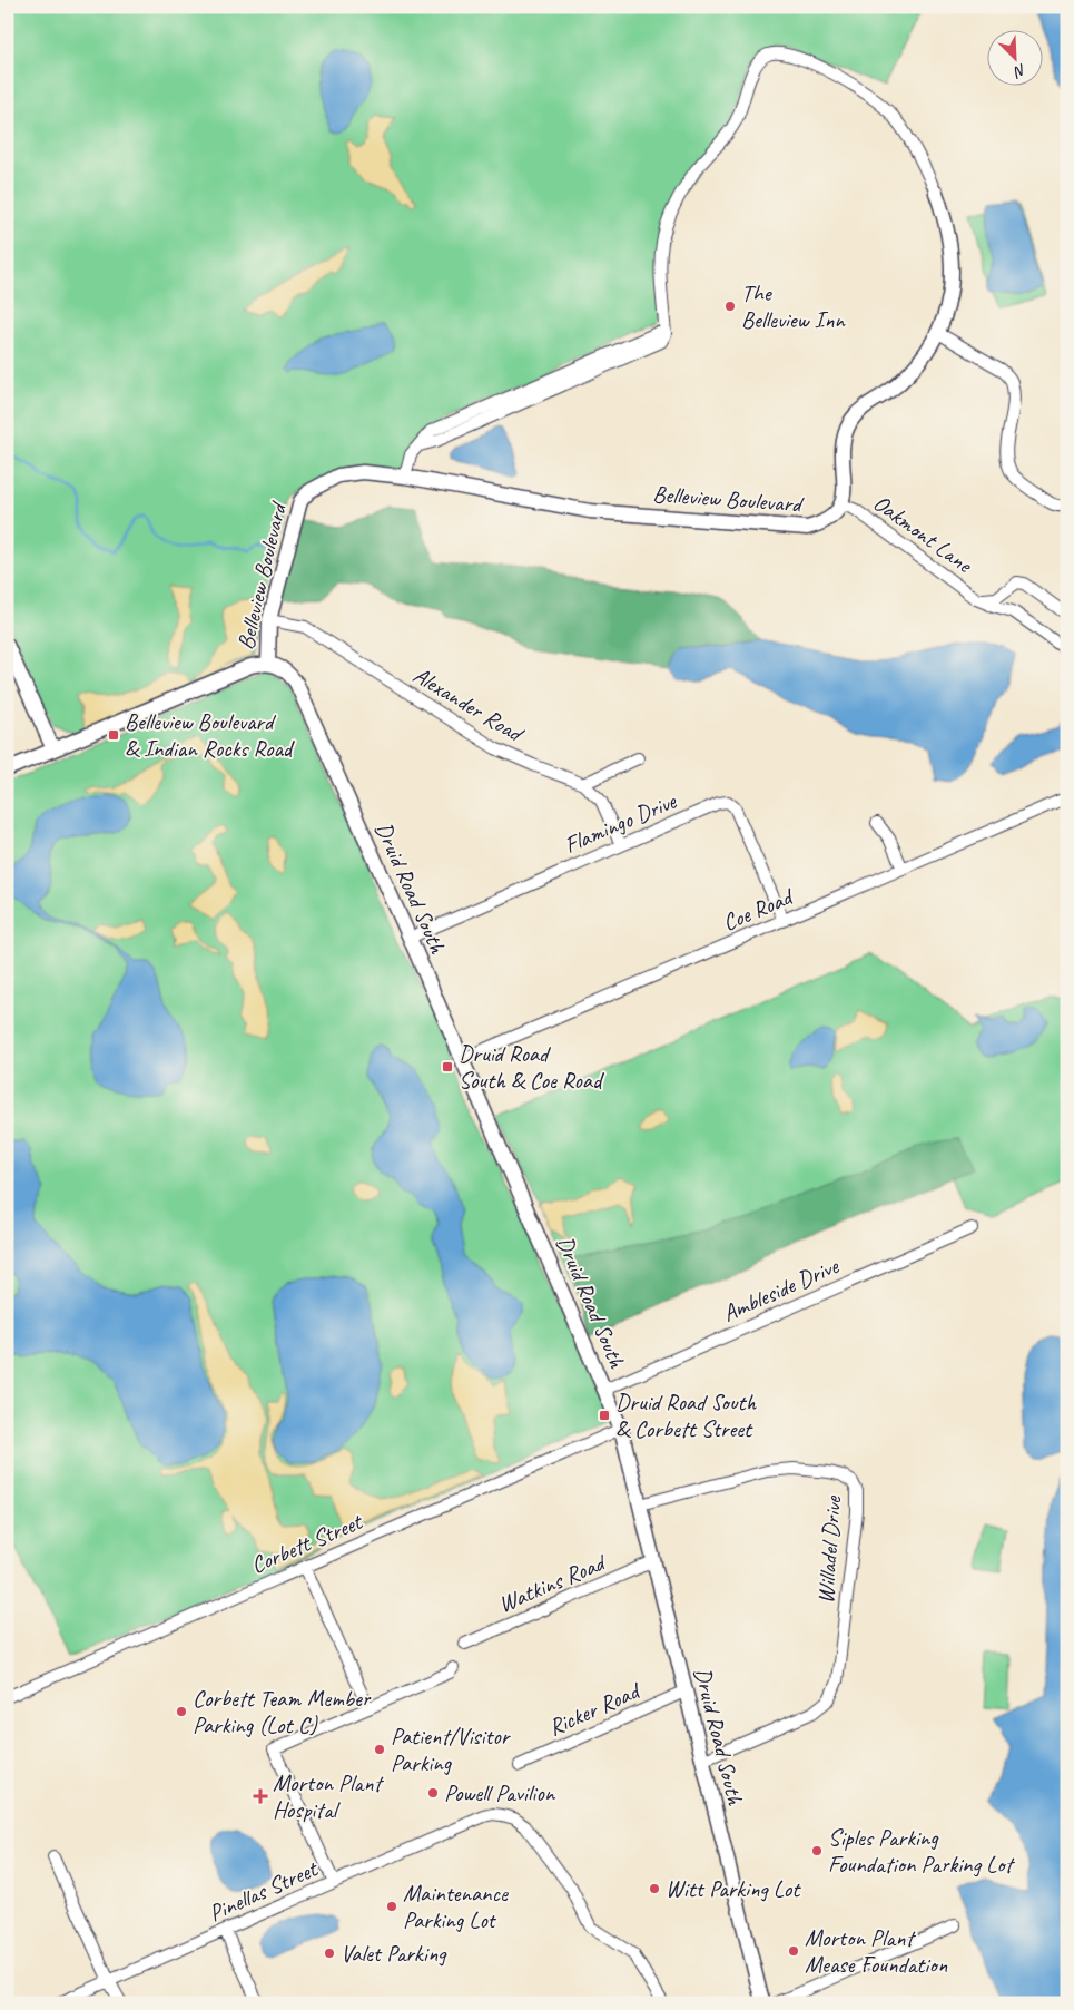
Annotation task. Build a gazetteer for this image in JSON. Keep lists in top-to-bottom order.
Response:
{
  "streets": {
    "street": [
      "Belleview Boulevard",
      "Oakmont Lane",
      "Alexander Road",
      "Flamingo Drive",
      "Druid Road South",
      "Coe Road",
      "Ambleside Drive",
      "Corbett Street",
      "Willadel Drive",
      "Watkins Road",
      "Ricker Road",
      "Pinellas Street"
    ]
  },
  "crossings": [
    ["Belleview Boulevard", "Oakmont Lane"],
    ["Belleview Boulevard", "Alexander Road"],
    ["Belleview Boulevard", "Druid Road South"],
    ["Alexander Road", "Flamingo Drive"],
    ["Flamingo Drive", "Druid Road South"],
    ["Flamingo Drive", "Coe Road"],
    ["Druid Road South", "Coe Road"],
    ["Druid Road South", "Ambleside Drive"],
    ["Druid Road South", "Corbett Street"],
    ["Druid Road South", "Willadel Drive"],
    ["Druid Road South", "Watkins Road"],
    ["Druid Road South", "Ricker Road"]
  ],
  "places": {
    "other": [
      "The Belleview Inn",
      "Corbett Team Member Parking (Lot C)",
      "Patient/Visitor Parking",
      "Powell Pavilion",
      "Siples Parking Foundation Parking Lot",
      "Witt Parking Lot",
      "Maintenance Parking Lot",
      "Morton Plant Mease Foundation",
      "Valet Parking"
    ],
    "transit": ["Belleview Boulevard & Indian Rocks Road", "Druid Road South & Coe Road", "Druid Road South & Corbett Street"],
    "health": ["Morton Plant Hospital"]
  },
  "north": "bottom right"
}
